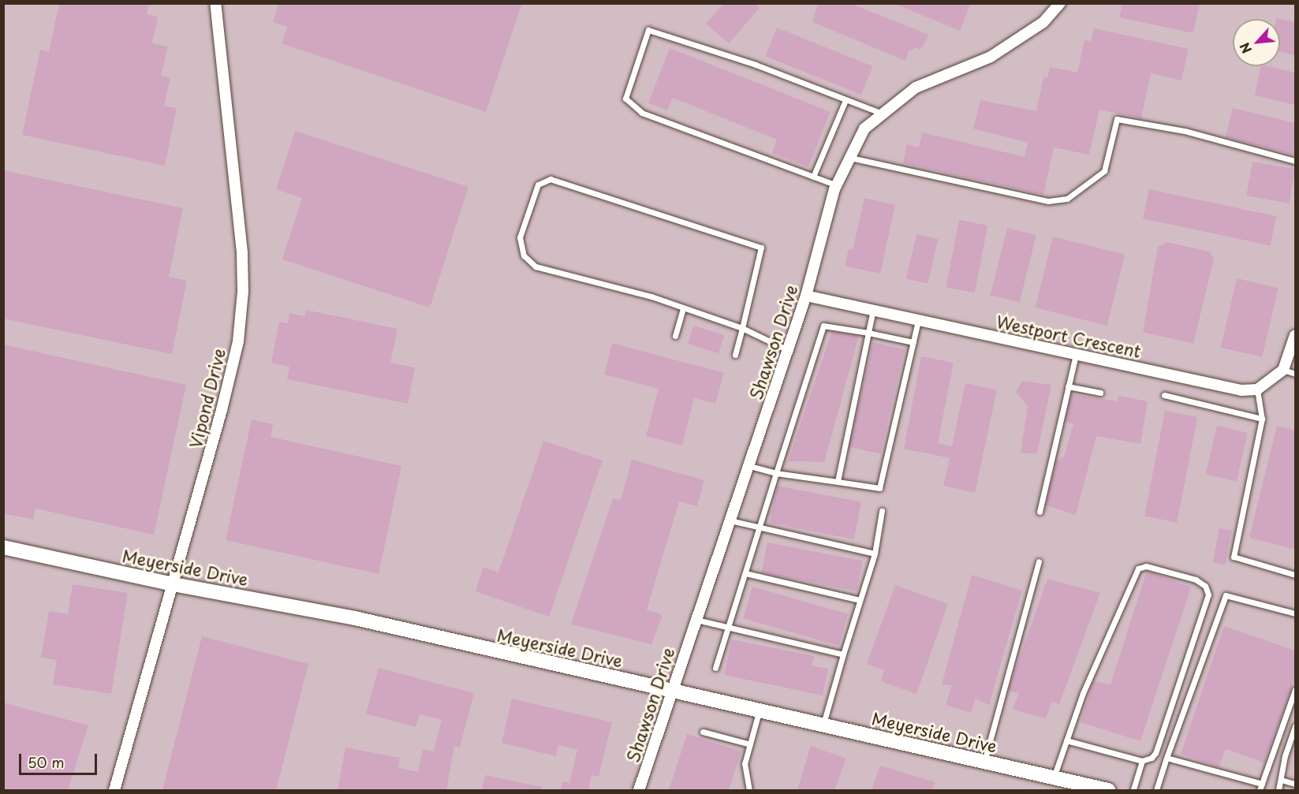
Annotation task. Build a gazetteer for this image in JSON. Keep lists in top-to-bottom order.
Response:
{
  "streets": {
    "street": [
      "Westport Crescent",
      "Shawson Drive",
      "Vipond Drive",
      "Meyerside Drive"
    ]
  },
  "crossings": [
    ["Westport Crescent", "Shawson Drive"],
    ["Shawson Drive", "Meyerside Drive"],
    ["Vipond Drive", "Meyerside Drive"]
  ],
  "scale_bar": "50 m",
  "north": "bottom left"
}
